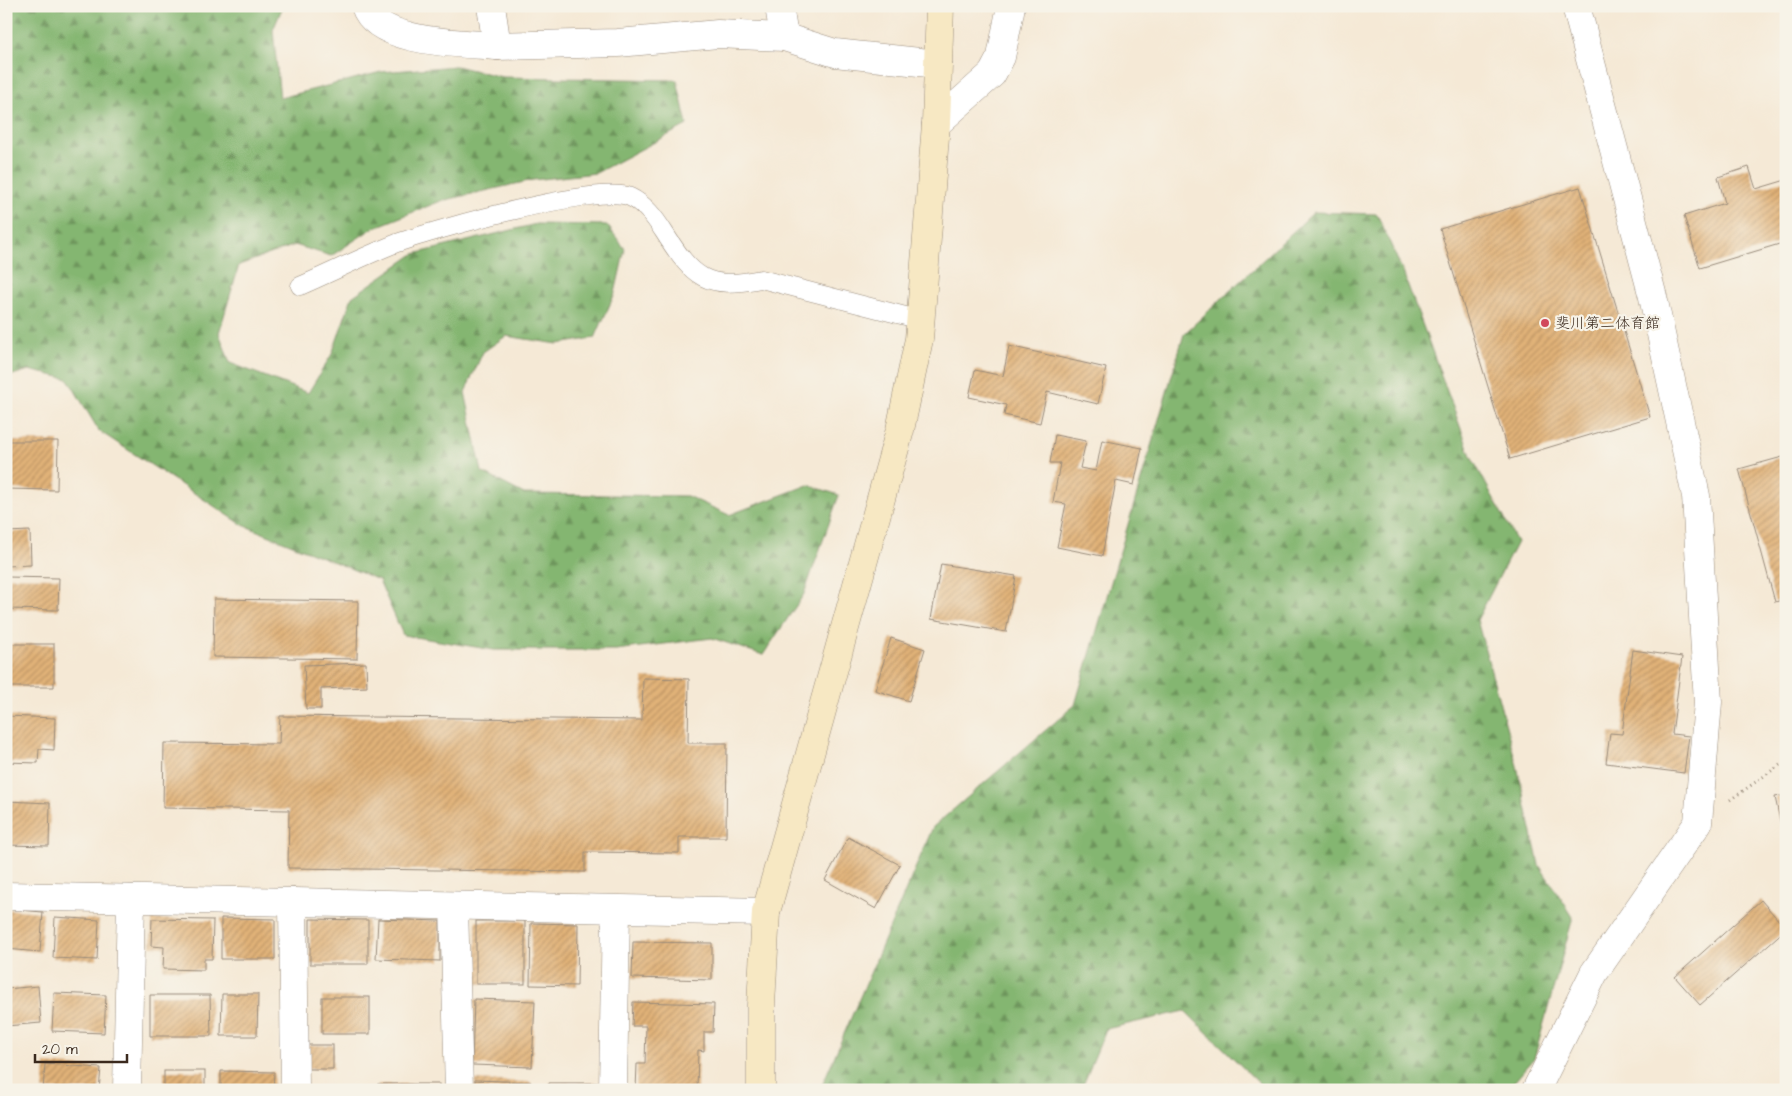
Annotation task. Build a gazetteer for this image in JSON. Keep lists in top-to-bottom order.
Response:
{
  "places": ["斐川第二体育館"],
  "scale_bar": "20 m"
}
